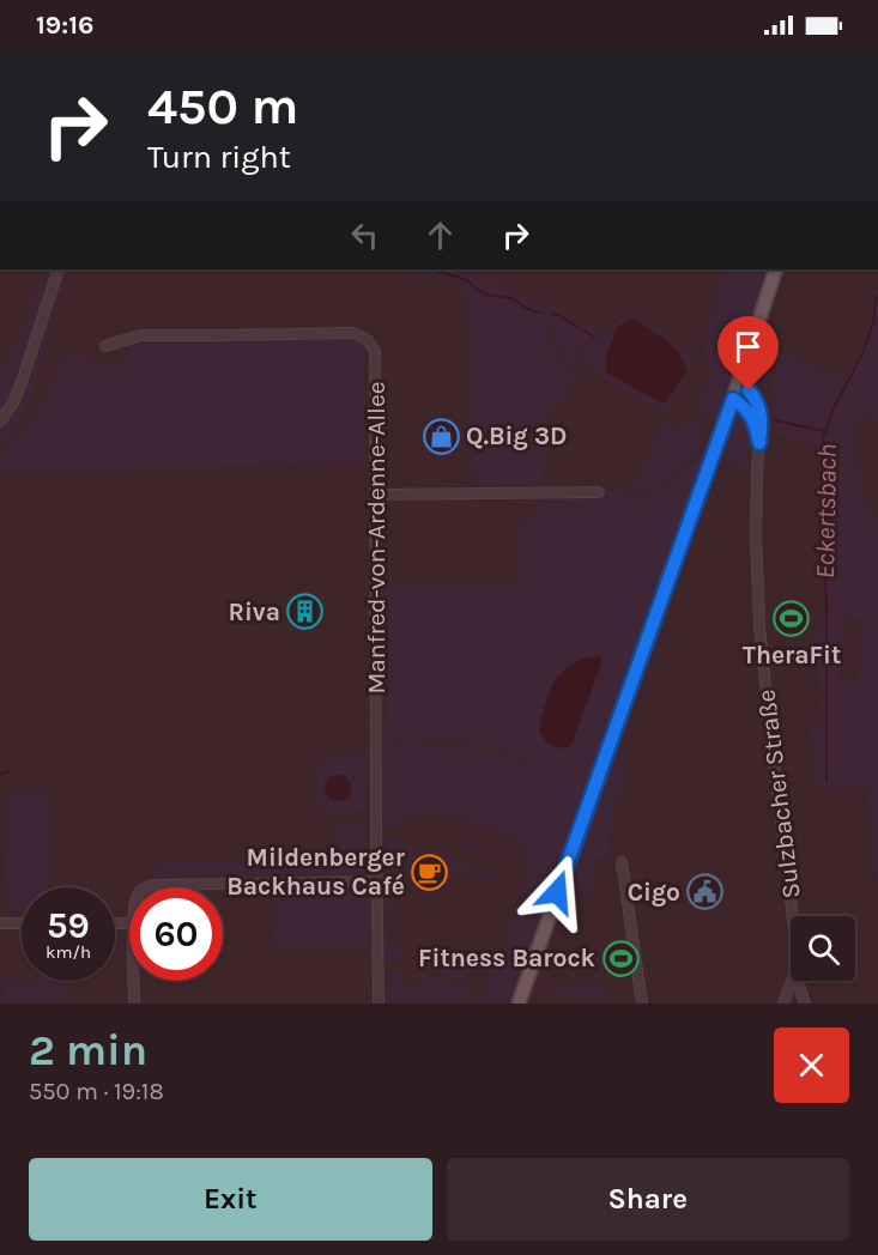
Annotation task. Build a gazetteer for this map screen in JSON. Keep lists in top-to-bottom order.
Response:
{
  "streets": {
    "street": ["Manfred-von-Ardenne-Allee", "Sulzbacher Straße"]
  },
  "water": ["Eckertsbach"],
  "places": {
    "shop": ["Q.Big 3D"],
    "building": ["Riva"],
    "sports": ["TheraFit", "Fitness Barock"],
    "cafe": ["Mildenberger Backhaus Café"],
    "public building": ["Cigo"]
  },
  "page": {
    "status": "19:16",
    "turn": ["450 m", "Turn right"],
    "speed": "59 km/h",
    "limit": "60",
    "heading": ["2 min", "550 m · 19:18"],
    "buttons": ["Exit", "Share"]
  }
}
